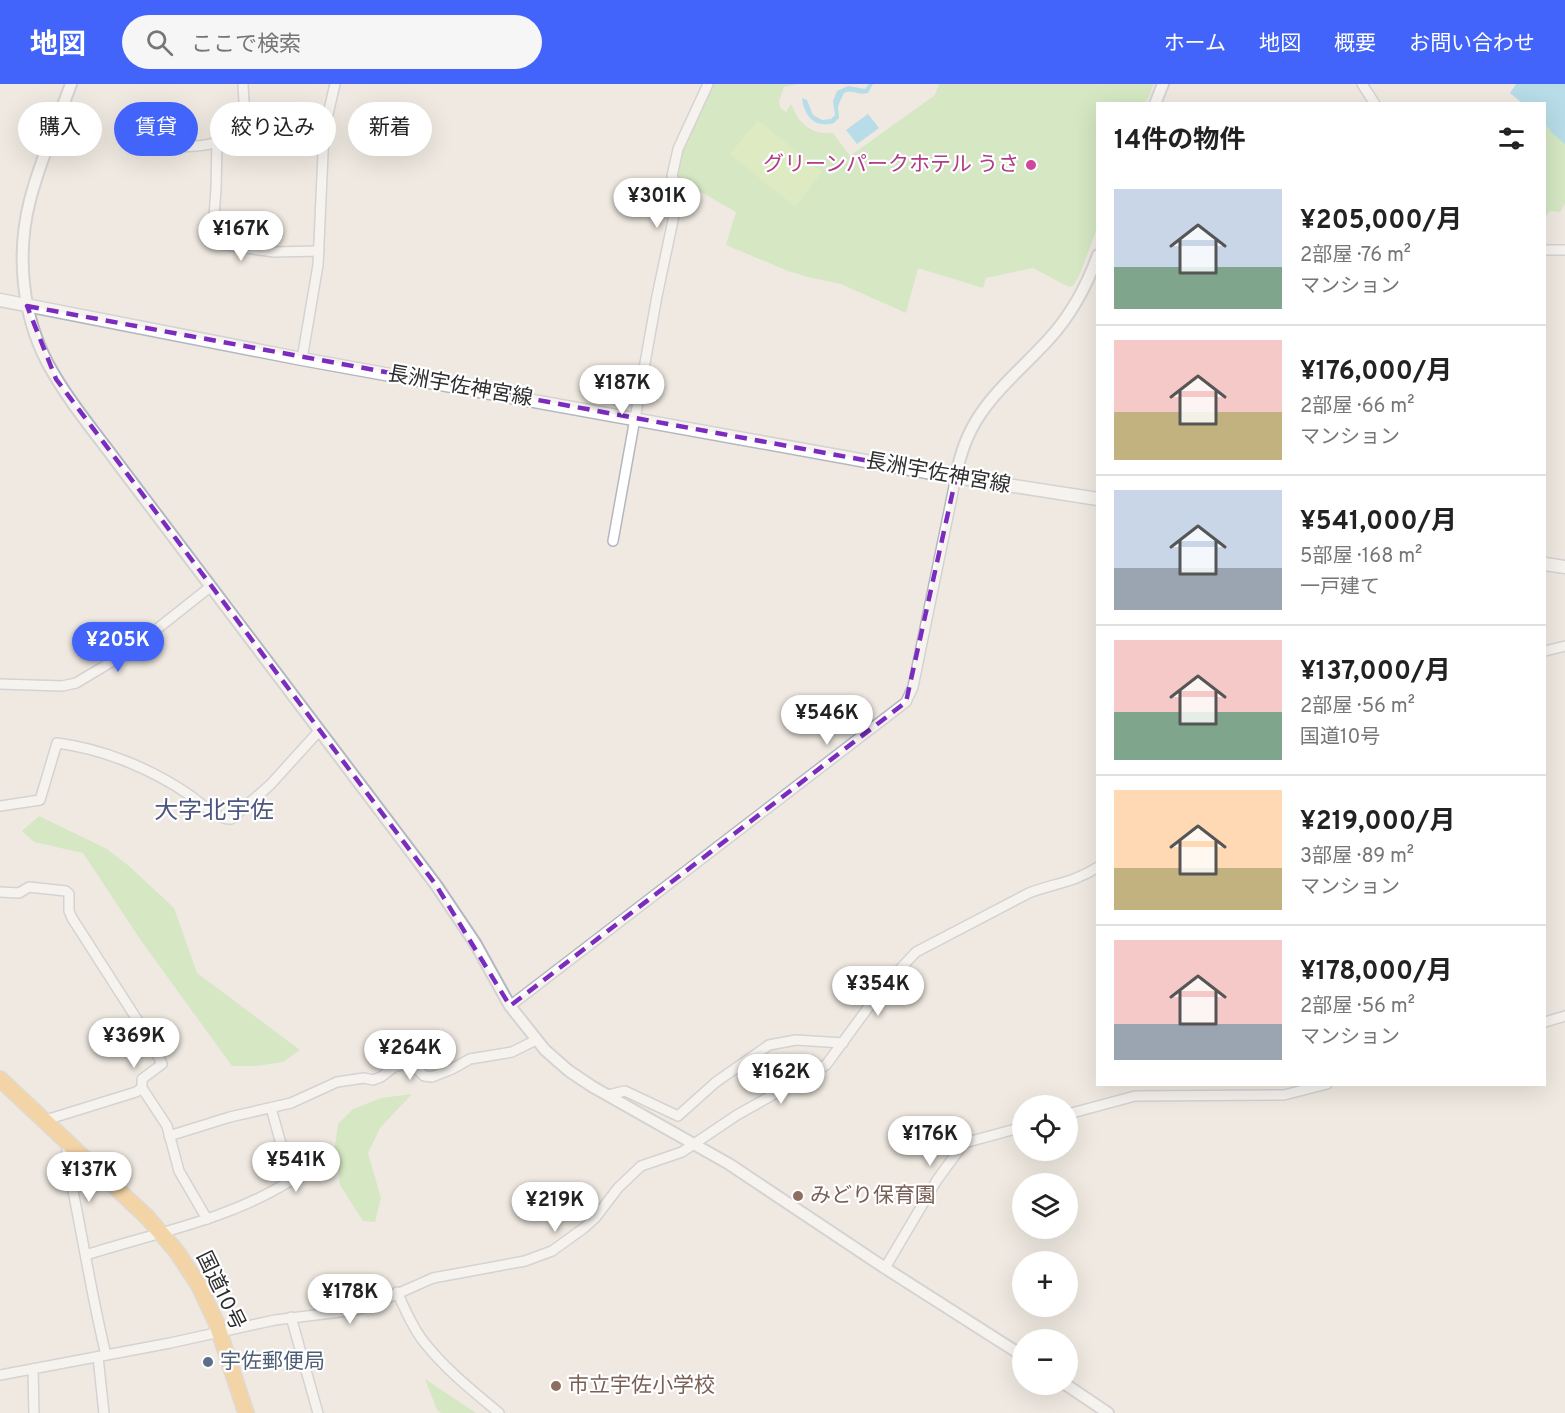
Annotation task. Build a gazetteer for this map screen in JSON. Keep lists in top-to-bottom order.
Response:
{
  "streets": {
    "highway": ["国道10号"],
    "main road": ["長洲宇佐神宮線"]
  },
  "districts": ["大字北宇佐"],
  "places": [
    "グリーンパークホテル うさ",
    "みどり保育園",
    "宇佐郵便局",
    "市立宇佐小学校"
  ],
  "page": {
    "header": "地図",
    "search": "ここで検索",
    "nav": [
      "ホーム",
      "地図",
      "概要",
      "お問い合わせ"
    ],
    "chip": [
      "購入",
      "賃貸",
      "絞り込み",
      "新着"
    ],
    "heading": "14件の物件",
    "list": [
      {
        "name": "¥205,000/月",
        "note": "2部屋 · 76 m² · マンション"
      },
      {
        "name": "¥176,000/月",
        "note": "2部屋 · 66 m² · マンション"
      },
      {
        "name": "¥541,000/月",
        "note": "5部屋 · 168 m² · 一戸建て"
      },
      {
        "name": "¥137,000/月",
        "note": "2部屋 · 56 m² · 国道10号"
      },
      {
        "name": "¥219,000/月",
        "note": "3部屋 · 89 m² · マンション"
      },
      {
        "name": "¥178,000/月",
        "note": "2部屋 · 56 m² · マンション"
      }
    ],
    "price": [
      "¥301K",
      "¥167K",
      "¥187K",
      "¥205K",
      "¥546K",
      "¥354K",
      "¥369K",
      "¥264K",
      "¥162K",
      "¥176K",
      "¥541K",
      "¥137K",
      "¥219K",
      "¥178K"
    ],
    "map_buttons": ["+", "−"]
  }
}
